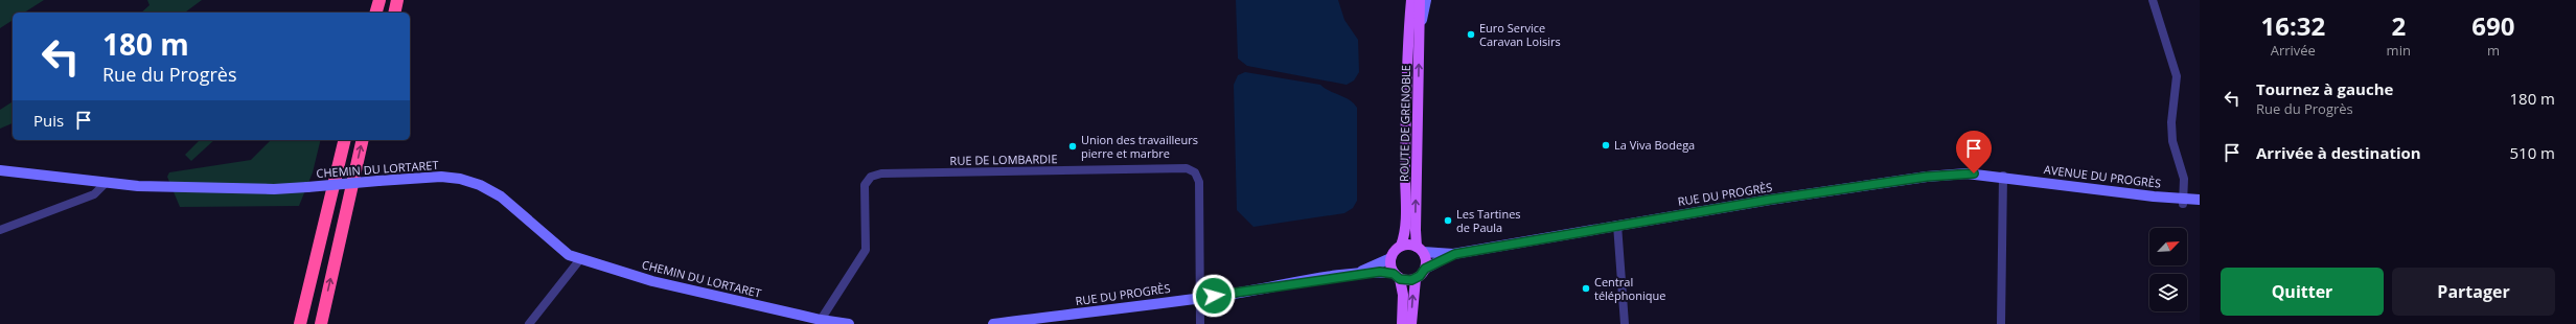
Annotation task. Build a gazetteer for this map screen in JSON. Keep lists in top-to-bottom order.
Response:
{
  "streets": {
    "main road": [
      "ROUTE DE GRENOBLE",
      "CHEMIN DU LORTARET",
      "AVENUE DU PROGRÈS",
      "RUE DU PROGRÈS"
    ],
    "street": ["RUE DE LOMBARDIE"]
  },
  "crossings": [
    ["ROUTE DE GRENOBLE", "RUE DU PROGRÈS"],
    ["RUE DE LOMBARDIE", "CHEMIN DU LORTARET"],
    ["RUE DE LOMBARDIE", "RUE DU PROGRÈS"],
    ["AVENUE DU PROGRÈS", "RUE DU PROGRÈS"]
  ],
  "places": [
    "Euro Service Caravan Loisirs",
    "La Viva Bodega",
    "Union des travailleurs pierre et marbre",
    "Les Tartines de Paula",
    "Central téléphonique"
  ],
  "north": "top right",
  "page": {
    "eta": [
      "16:32",
      "Arrivée",
      "2",
      "min",
      "690",
      "m"
    ],
    "turn": ["180 m", "Rue du Progrès"],
    "list": [
      {
        "name": "Tournez à gauche",
        "note": "Rue du Progrès",
        "value": "180 m"
      },
      {
        "name": "Arrivée à destination",
        "value": "510 m"
      }
    ],
    "then": "Puis",
    "buttons": ["Quitter", "Partager"]
  }
}
